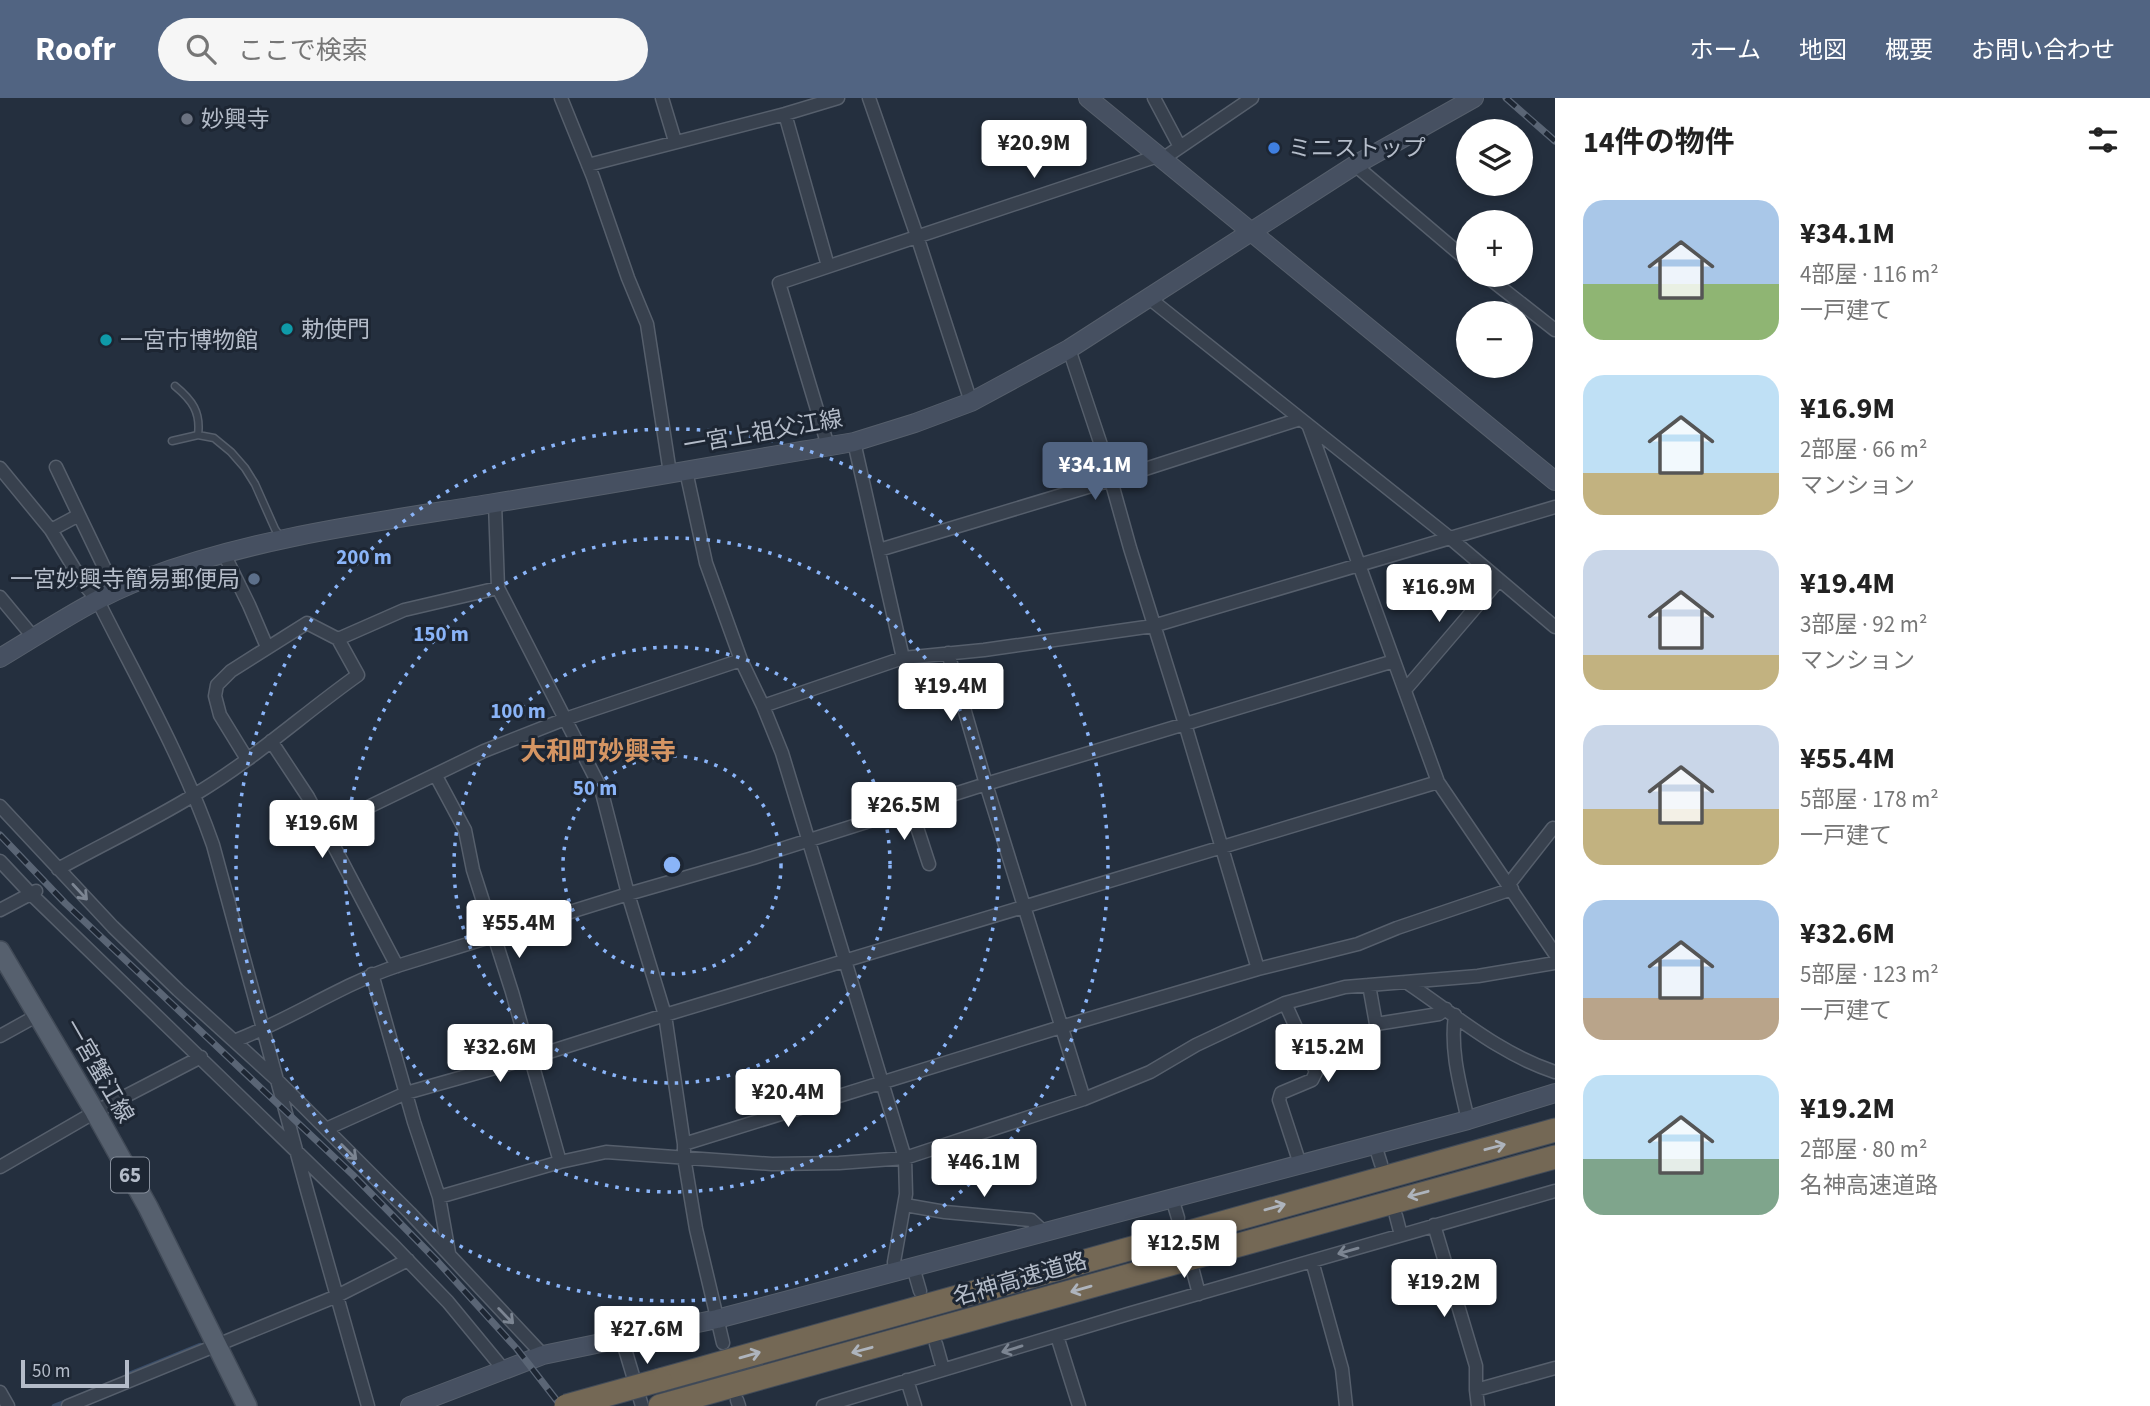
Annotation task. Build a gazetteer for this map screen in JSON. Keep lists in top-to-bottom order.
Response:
{
  "streets": {
    "highway": ["名神高速道路"],
    "main road": ["一宮蟹江線", "65"],
    "street": ["一宮上祖父江線"]
  },
  "districts": ["大和町妙興寺"],
  "places": [
    "妙興寺",
    "ミニストップ",
    "勅使門",
    "一宮市博物館",
    "一宮妙興寺簡易郵便局"
  ],
  "scale_bar": "50 m",
  "page": {
    "header": "Roofr",
    "search": "ここで検索",
    "nav": [
      "ホーム",
      "地図",
      "概要",
      "お問い合わせ"
    ],
    "heading": "14件の物件",
    "map_buttons": ["+", "−"],
    "price": [
      "¥20.9M",
      "¥34.1M",
      "¥16.9M",
      "¥19.4M",
      "¥26.5M",
      "¥19.6M",
      "¥55.4M",
      "¥32.6M",
      "¥15.2M",
      "¥20.4M",
      "¥46.1M",
      "¥12.5M",
      "¥19.2M",
      "¥27.6M"
    ],
    "list": [
      {
        "name": "¥34.1M",
        "note": "4部屋 · 116 m² · 一戸建て"
      },
      {
        "name": "¥16.9M",
        "note": "2部屋 · 66 m² · マンション"
      },
      {
        "name": "¥19.4M",
        "note": "3部屋 · 92 m² · マンション"
      },
      {
        "name": "¥55.4M",
        "note": "5部屋 · 178 m² · 一戸建て"
      },
      {
        "name": "¥32.6M",
        "note": "5部屋 · 123 m² · 一戸建て"
      },
      {
        "name": "¥19.2M",
        "note": "2部屋 · 80 m² · 名神高速道路"
      }
    ],
    "scale": "50 m"
  },
  "rings": [
    "200 m",
    "150 m",
    "100 m",
    "50 m"
  ]
}
